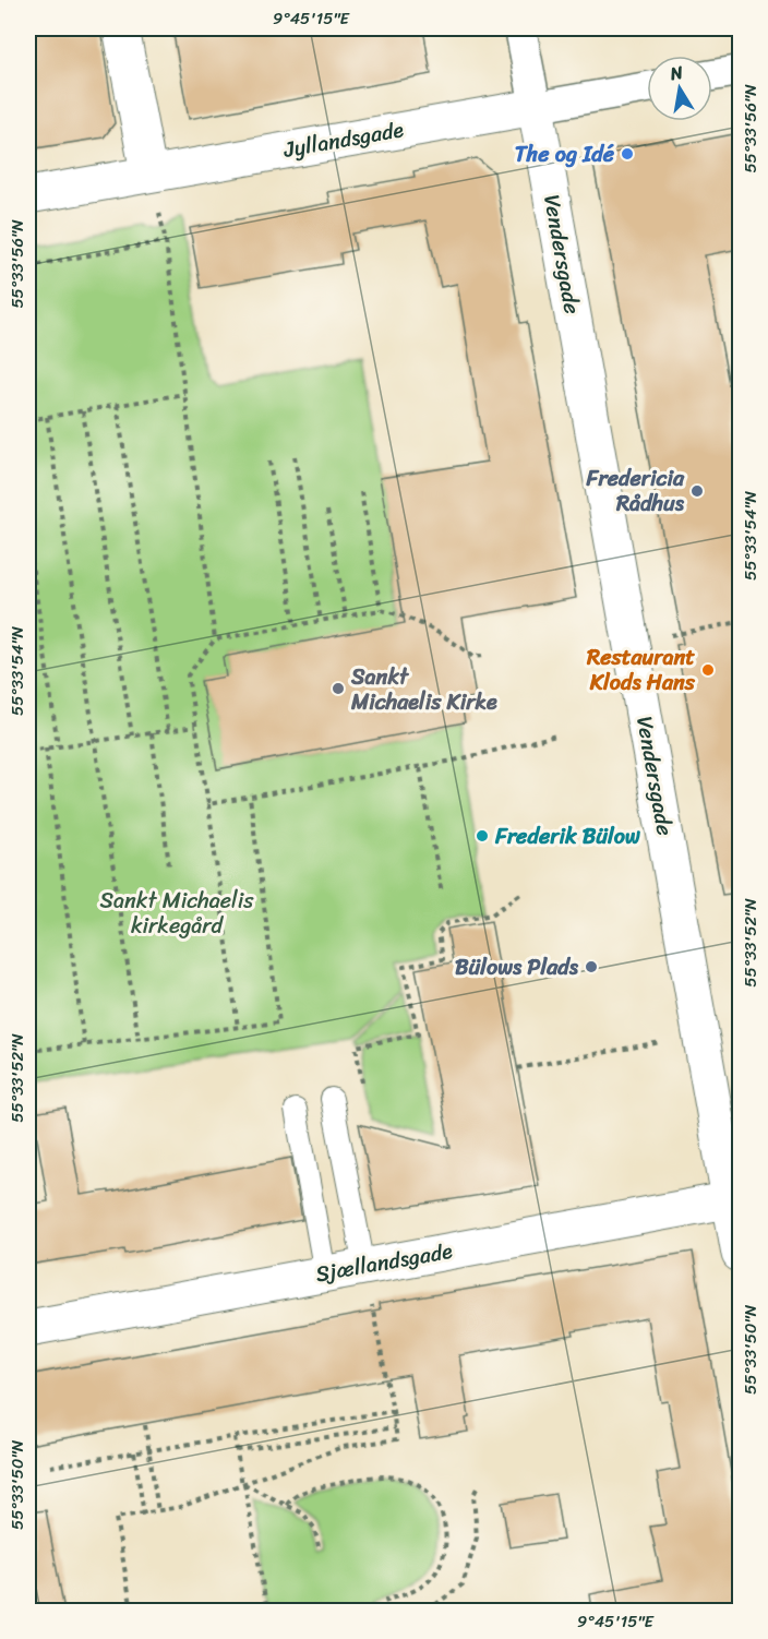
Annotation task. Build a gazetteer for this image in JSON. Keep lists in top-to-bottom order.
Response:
{
  "streets": {
    "street": ["Jyllandsgade", "Vendersgade", "Sjællandsgade"]
  },
  "crossings": [
    ["Jyllandsgade", "Vendersgade"],
    ["Vendersgade", "Sjællandsgade"]
  ],
  "parks": ["Sankt Michaelis kirkegård"],
  "places": [
    "The og Idé",
    "Fredericia Rådhus",
    "Restaurant Klods Hans",
    "Sankt Michaelis Kirke",
    "Frederik Bülow",
    "Bülows Plads"
  ],
  "north": "top",
  "coordinates": [
    "9°45'15\"E",
    "55°33'56\"N",
    "55°33'54\"N",
    "55°33'52\"N",
    "55°33'50\"N"
  ]
}
